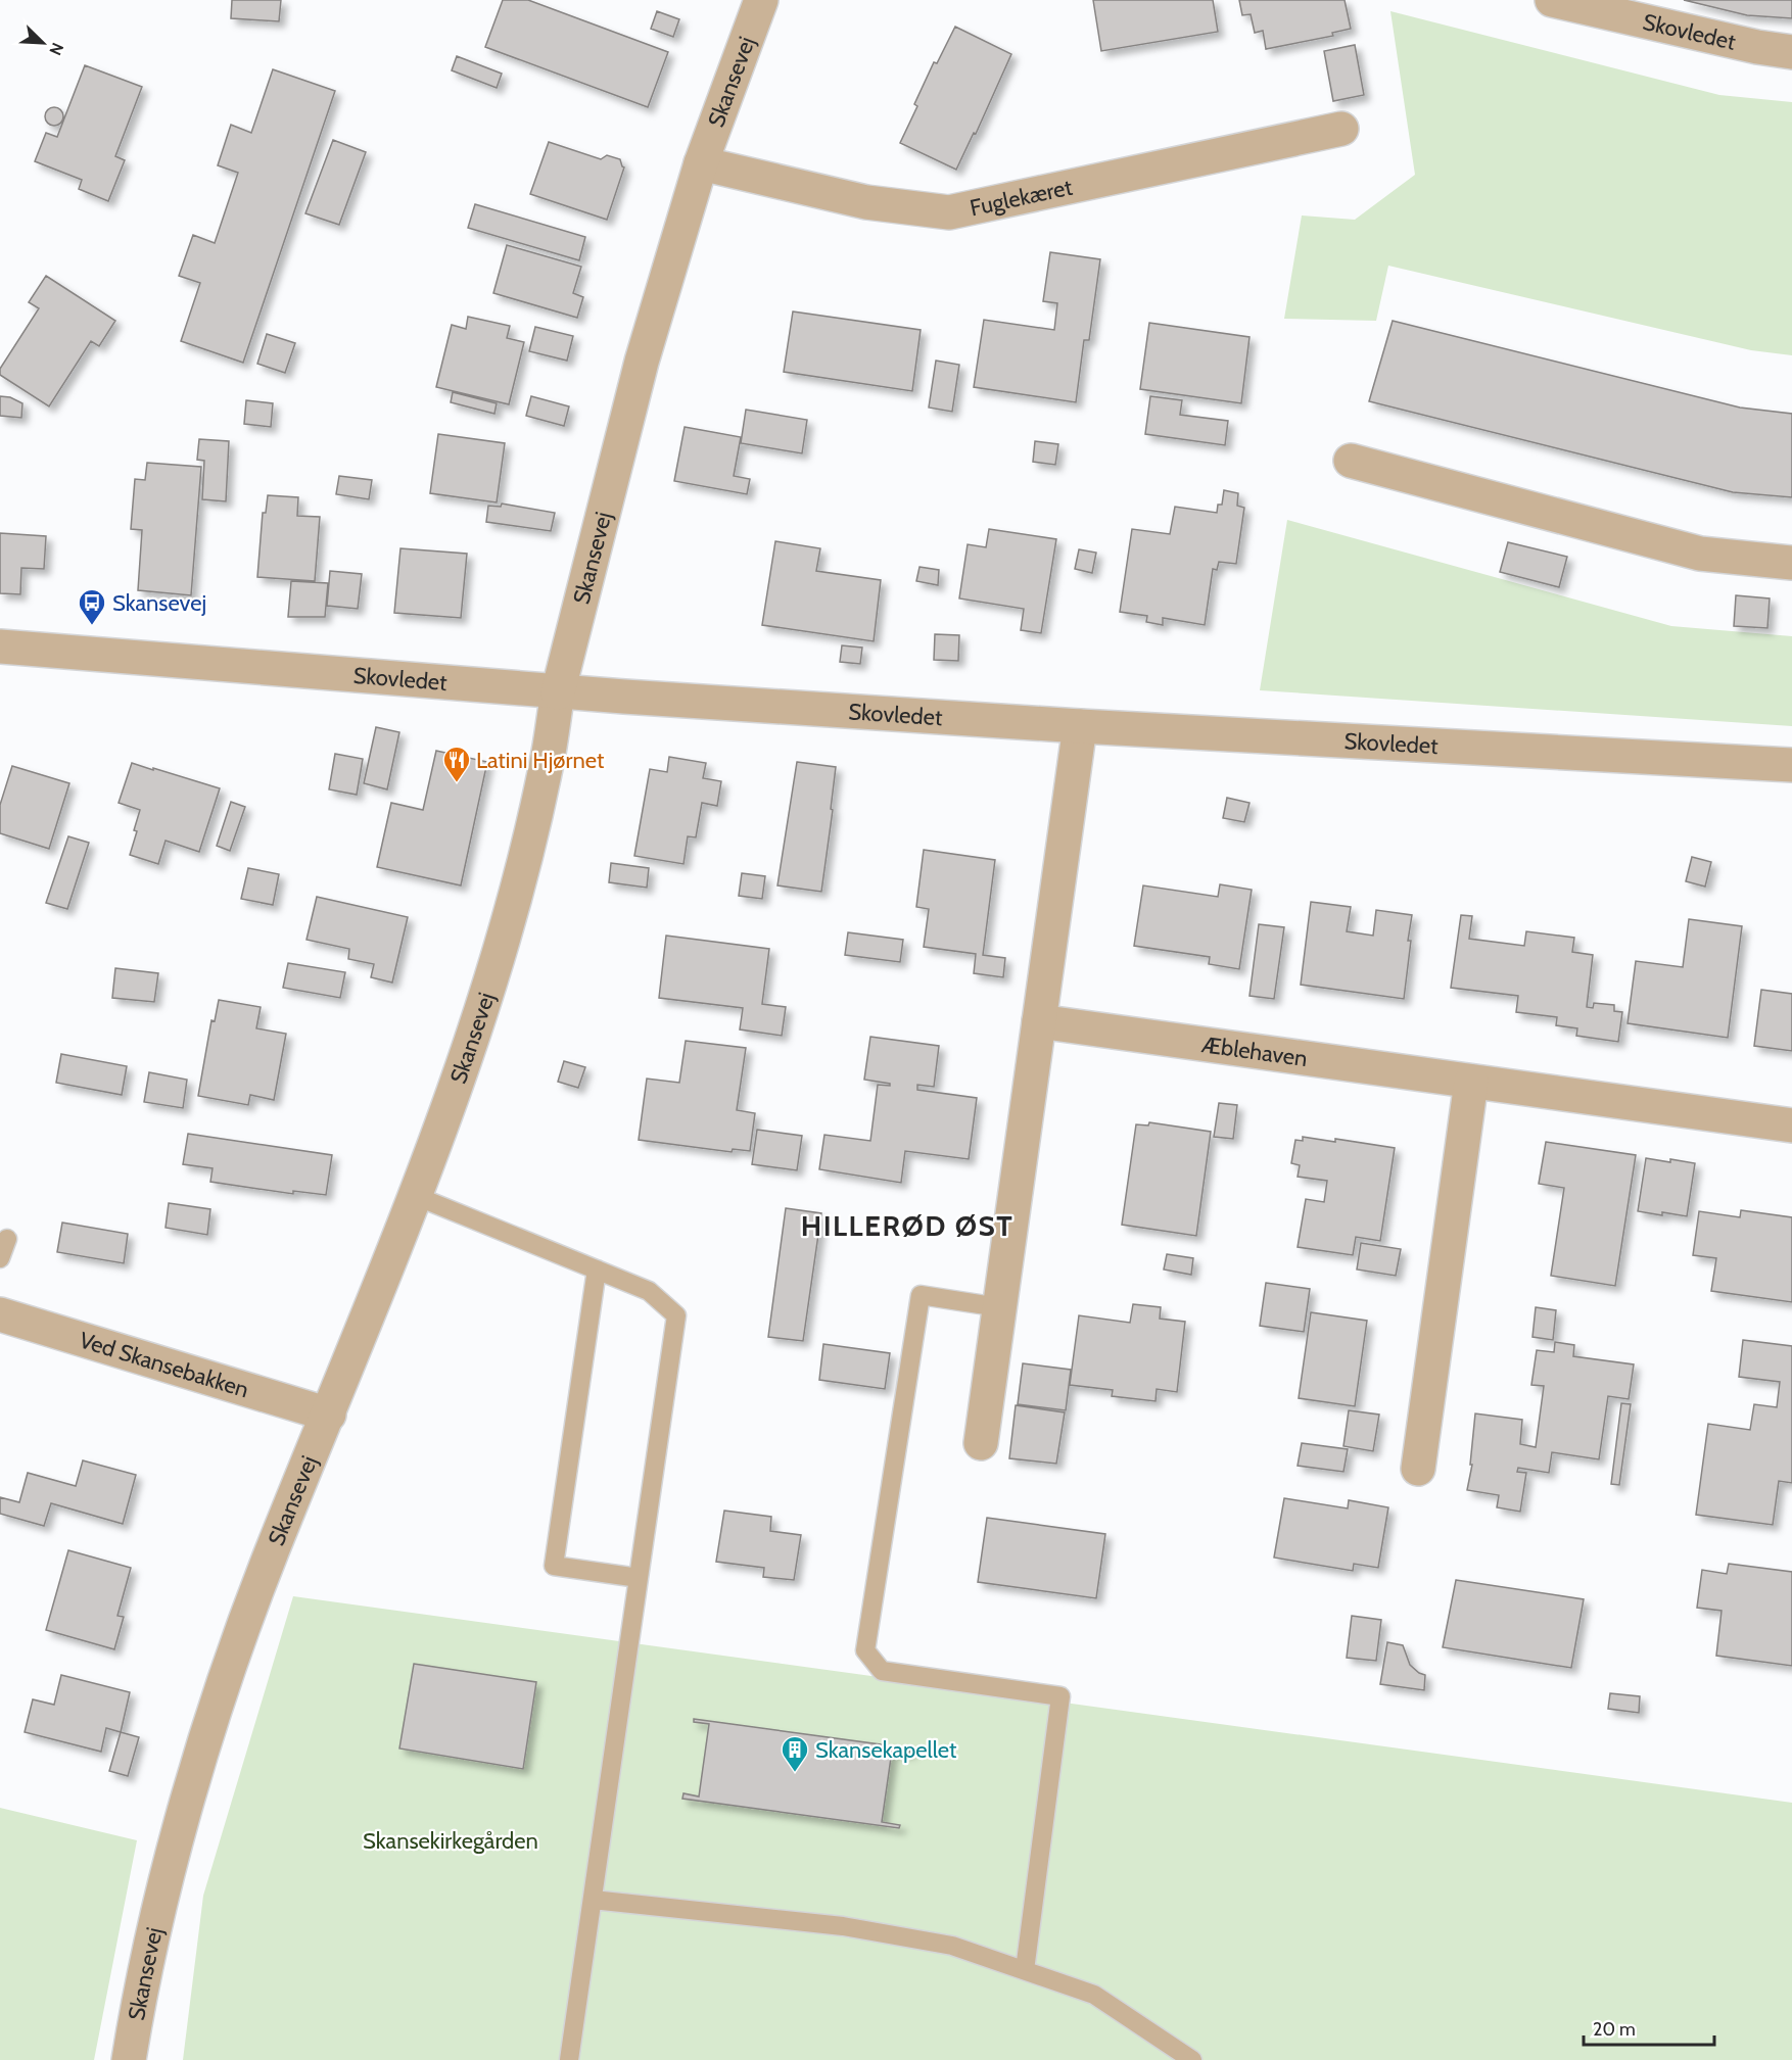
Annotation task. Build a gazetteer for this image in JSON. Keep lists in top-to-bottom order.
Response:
{
  "streets": {
    "street": [
      "Skovledet",
      "Skansevej",
      "Fuglekæret",
      "Æblehaven",
      "Ved Skansebakken"
    ]
  },
  "crossings": [
    ["Skovledet", "Skansevej"],
    ["Skansevej", "Fuglekæret"],
    ["Skansevej", "Ved Skansebakken"]
  ],
  "districts": ["HILLERØD ØST"],
  "parks": ["Skansekirkegården"],
  "places": {
    "bus stop": ["Skansevej"],
    "restaurant": ["Latini Hjørnet"],
    "building": ["Skansekapellet"]
  },
  "scale_bar": "20 m",
  "north": "bottom right"
}
